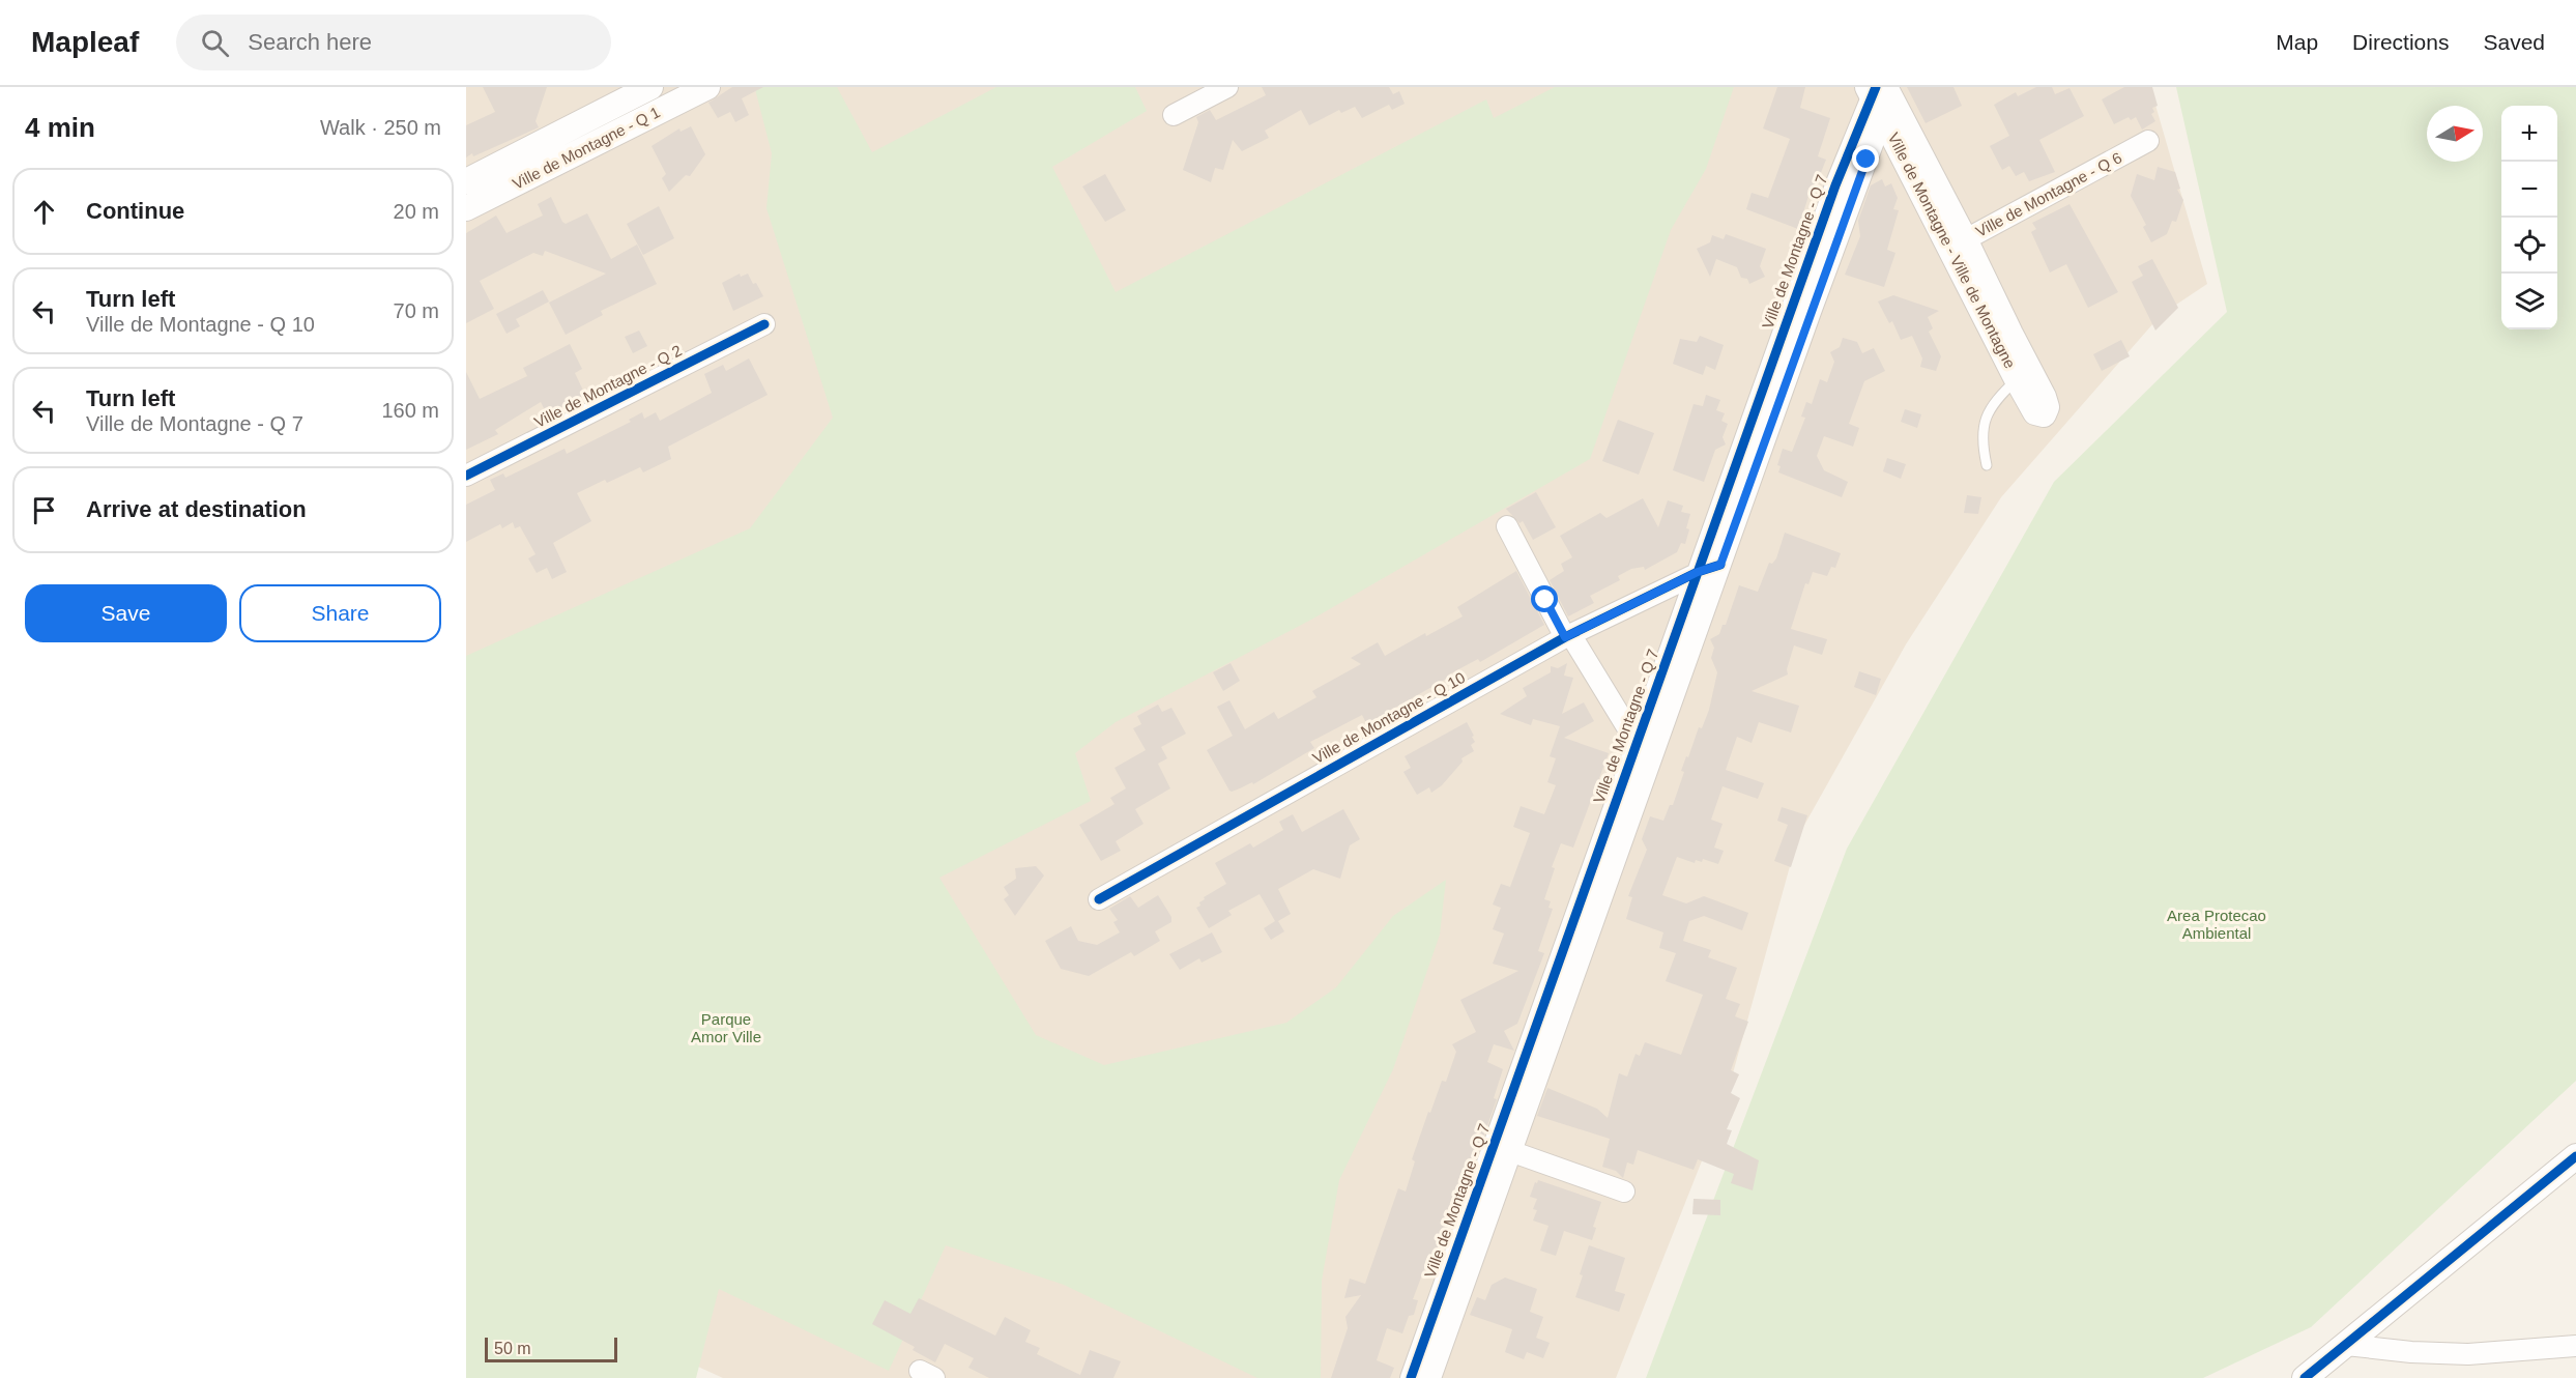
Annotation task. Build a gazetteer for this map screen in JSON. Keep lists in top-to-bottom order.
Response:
{
  "streets": {
    "street": [
      "Ville de Montagne - Q 1",
      "Ville de Montagne - Q 6",
      "Ville de Montagne - Ville de Montagne",
      "Ville de Montagne - Q 7",
      "Ville de Montagne - Q 2",
      "Ville de Montagne - Q 10"
    ]
  },
  "crossings": [
    ["Ville de Montagne - Q 6", "Ville de Montagne - Ville de Montagne"],
    ["Ville de Montagne - Ville de Montagne", "Ville de Montagne - Q 7"],
    ["Ville de Montagne - Q 7", "Ville de Montagne - Q 10"]
  ],
  "parks": ["Area Protecao Ambiental", "Parque Amor Ville"],
  "scale_bar": "50 m",
  "north": "right",
  "page": {
    "header": "Mapleaf",
    "search": "Search here",
    "nav": ["Map", "Directions", "Saved"],
    "heading": ["4 min", "Walk · 250 m"],
    "map_buttons": ["+", "−"],
    "list": [
      ["Continue", "20 m"],
      ["Turn left", "Ville de Montagne - Q 10", "70 m"],
      ["Turn left", "Ville de Montagne - Q 7", "160 m"],
      "Arrive at destination"
    ],
    "buttons": ["Save", "Share"],
    "scale": "50 m"
  }
}
